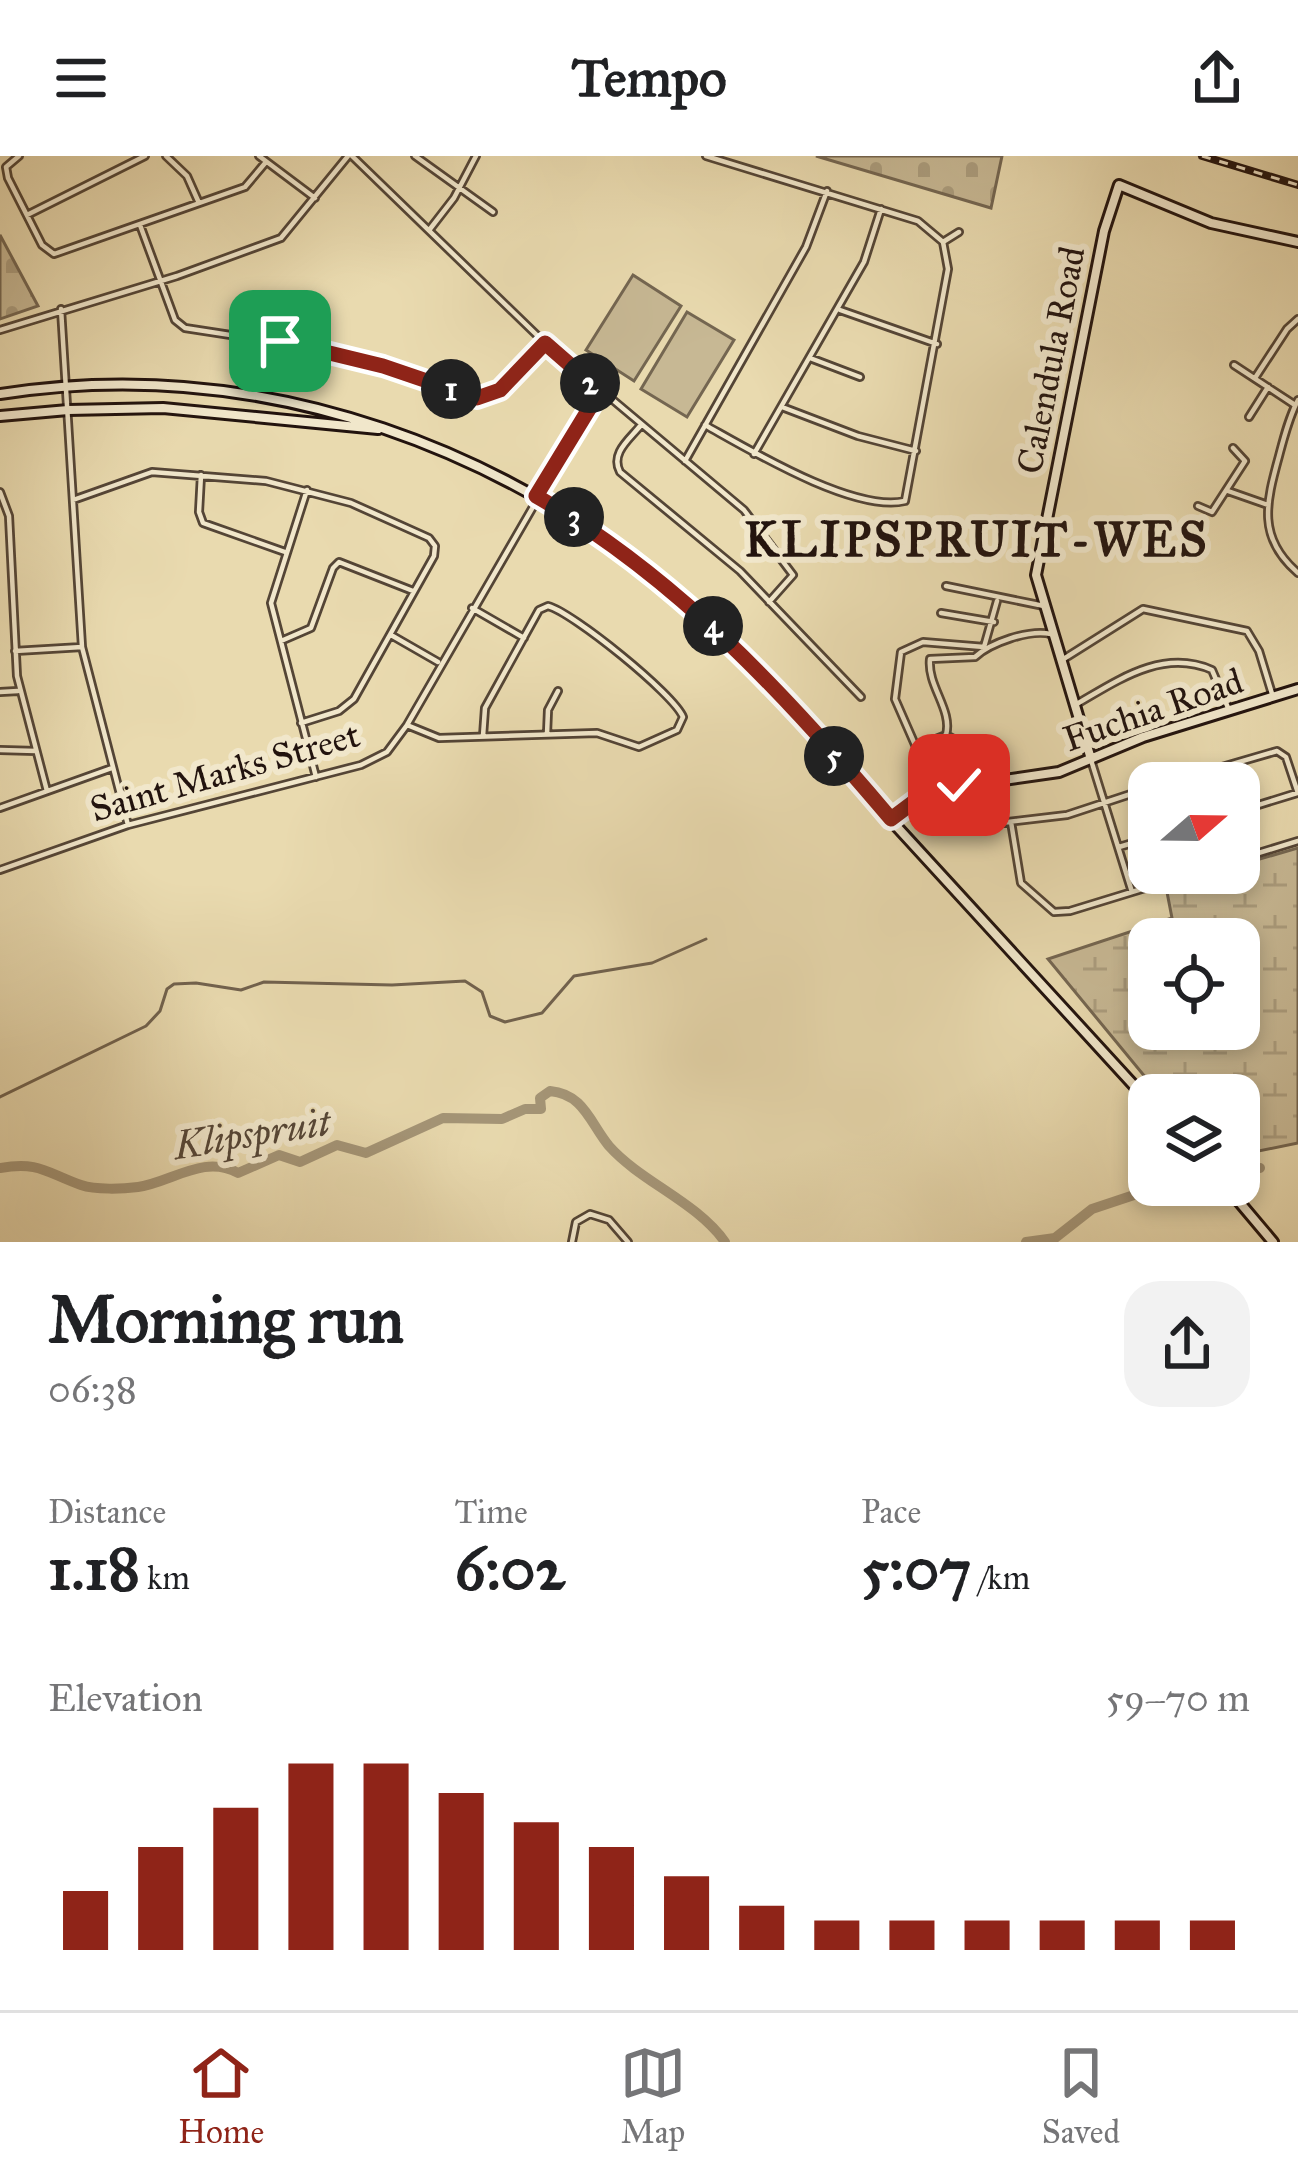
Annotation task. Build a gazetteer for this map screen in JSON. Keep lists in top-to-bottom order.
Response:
{
  "streets": {
    "main road": ["Calendula Road", "Fuchia Road"],
    "street": ["Saint Marks Street"]
  },
  "crossings": [
    ["Calendula Road", "Fuchia Road"]
  ],
  "districts": ["KLIPSPRUIT-WES"],
  "water": ["Klipspruit"],
  "north": "right",
  "page": {
    "header": "Tempo",
    "pins": [
      "2",
      "1",
      "3",
      "4",
      "5"
    ],
    "heading": ["Morning run", "06:38"],
    "stats": [
      ["Distance", "1.18 km"],
      ["Time", "6:02"],
      ["Pace", "5:07 /km"]
    ],
    "chart": ["Elevation", "59–70 m"],
    "tabs": ["Home", "Map", "Saved"]
  }
}
